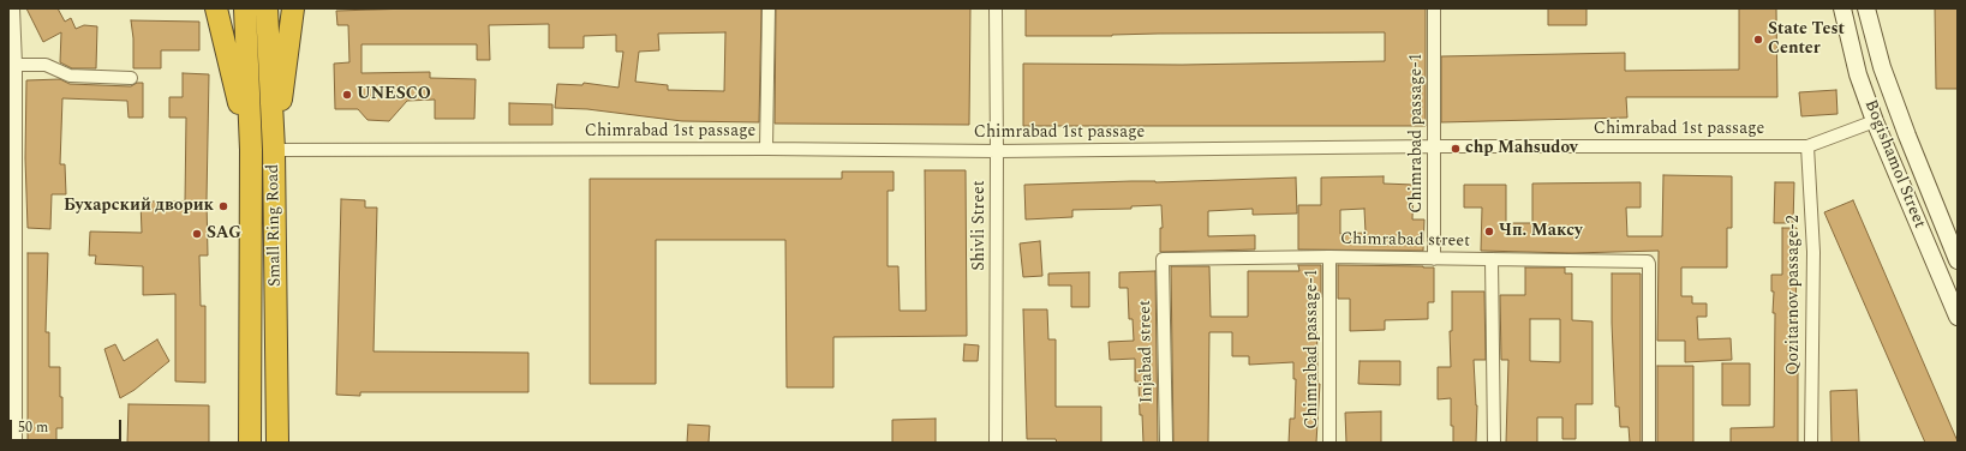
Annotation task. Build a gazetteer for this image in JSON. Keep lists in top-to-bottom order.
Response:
{
  "streets": {
    "highway": ["Small Ring Road"],
    "main road": ["Bogishamol Street"],
    "street": [
      "Chimrabad 1st passage",
      "Chimrabad passage-1",
      "Shivli Street",
      "Chimrаbаd street",
      "Qozitarnov passage-2",
      "Chimrаbаd passage-1",
      "Injаbаd street"
    ]
  },
  "crossings": [
    ["Chimrabad 1st passage", "Chimrabad passage-1"],
    ["Chimrabad 1st passage", "Small Ring Road"],
    ["Chimrabad 1st passage", "Shivli Street"],
    ["Chimrabad 1st passage", "Qozitarnov passage-2"],
    ["Chimrabad passage-1", "Chimrаbаd street"],
    ["Chimrаbаd street", "Chimrаbаd passage-1"],
    ["Chimrаbаd street", "Injаbаd street"]
  ],
  "places": [
    "State Test Center",
    "UNESCO",
    "chp Mahsudov",
    "Бухарский дворик",
    "Чп. Максу",
    "SAG"
  ],
  "scale_bar": "50 m"
}
